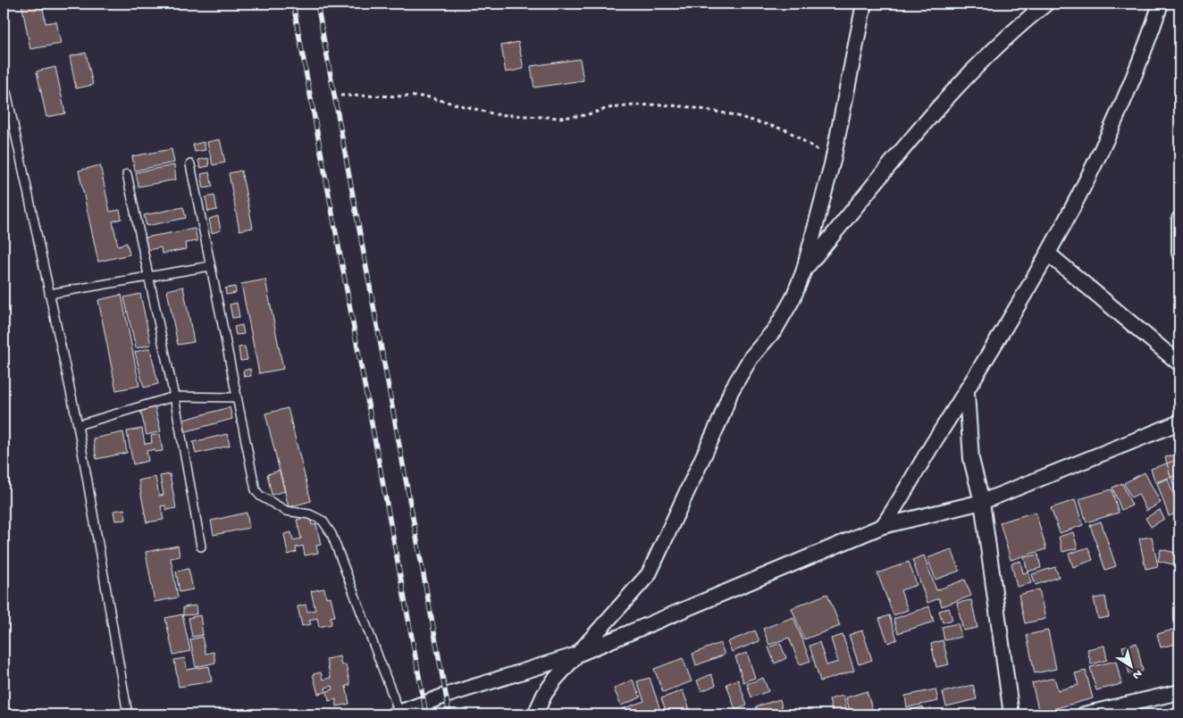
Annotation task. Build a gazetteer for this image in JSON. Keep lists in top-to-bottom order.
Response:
{
  "north": "bottom right"
}
